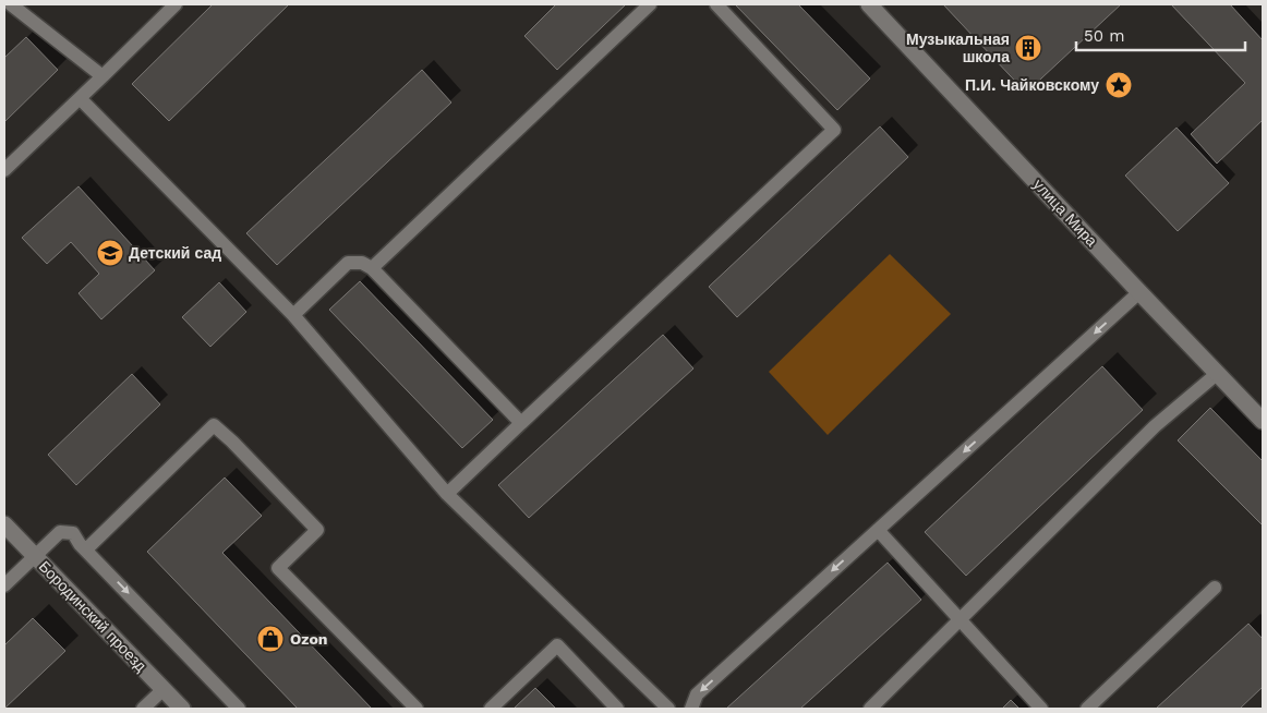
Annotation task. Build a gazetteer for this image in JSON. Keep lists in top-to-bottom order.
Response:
{
  "streets": {
    "street": ["улица Мира", "Бородинский проезд"]
  },
  "places": {
    "building": ["Музыкальная школа"],
    "place": ["П.И. Чайковскому"],
    "school or university": ["Детский сад"],
    "shop": ["Ozon"]
  },
  "scale_bar": "50 m"
}
